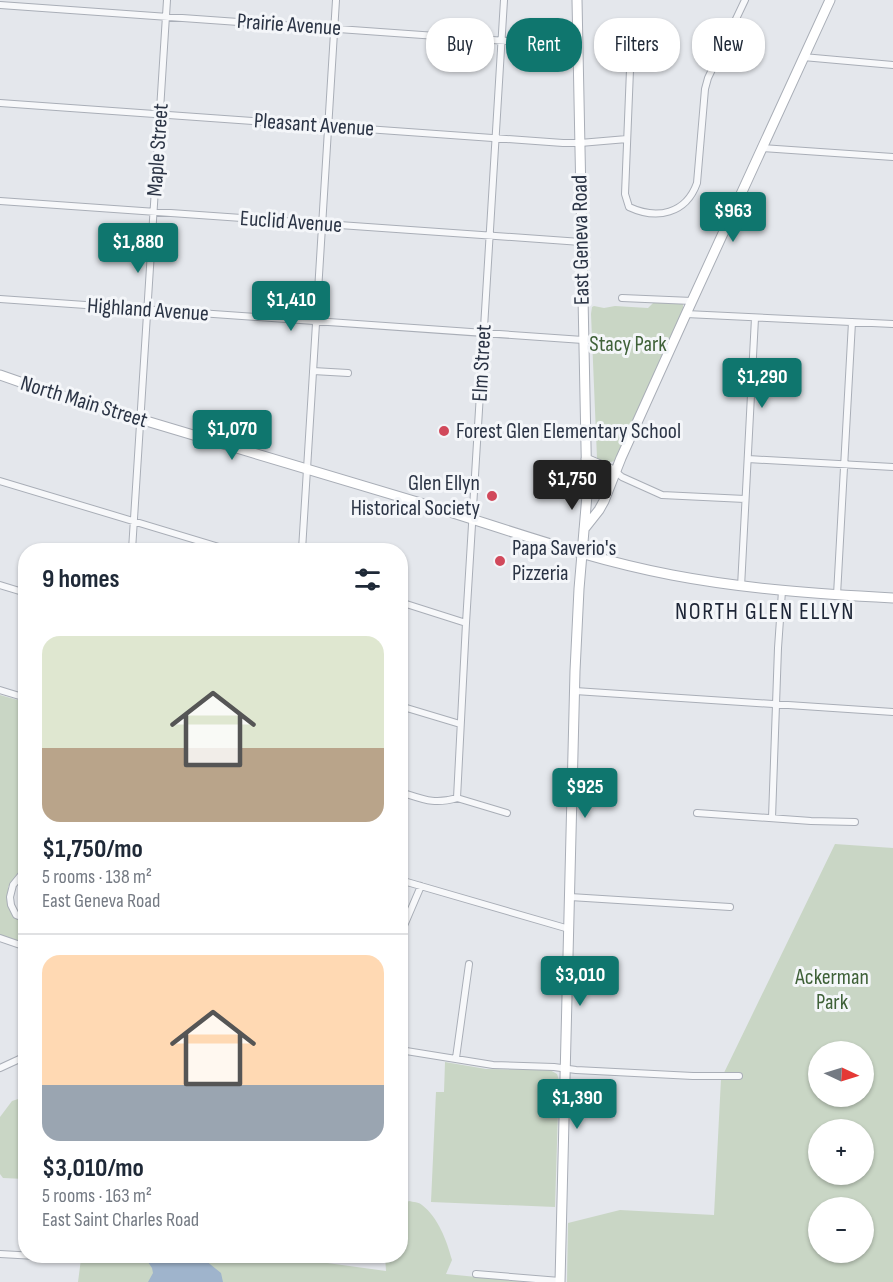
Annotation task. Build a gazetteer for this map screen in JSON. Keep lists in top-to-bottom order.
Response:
{
  "streets": {
    "street": [
      "Prairie Avenue",
      "Pleasant Avenue",
      "Maple Street",
      "Euclid Avenue",
      "East Geneva Road",
      "Highland Avenue",
      "Elm Street",
      "North Main Street"
    ]
  },
  "crossings": [
    ["Prairie Avenue", "Maple Street"],
    ["Prairie Avenue", "Elm Street"],
    ["Pleasant Avenue", "Maple Street"],
    ["Pleasant Avenue", "East Geneva Road"],
    ["Pleasant Avenue", "Elm Street"],
    ["Maple Street", "Euclid Avenue"],
    ["Maple Street", "Highland Avenue"],
    ["Maple Street", "North Main Street"],
    ["Euclid Avenue", "East Geneva Road"],
    ["Euclid Avenue", "Elm Street"],
    ["East Geneva Road", "Highland Avenue"],
    ["East Geneva Road", "North Main Street"],
    ["Highland Avenue", "Elm Street"],
    ["Elm Street", "North Main Street"]
  ],
  "districts": ["NORTH GLEN ELLYN"],
  "parks": ["Stacy Park", "Ackerman Park"],
  "places": ["Forest Glen Elementary School", "Glen Ellyn Historical Society", "Papa Saverio's Pizzeria"],
  "north": "right",
  "page": {
    "chip": [
      "Buy",
      "Rent",
      "Filters",
      "New"
    ],
    "price": [
      "$963",
      "$1,880",
      "$1,410",
      "$1,290",
      "$1,070",
      "$1,750",
      "$925",
      "$3,010",
      "$1,390"
    ],
    "heading": "9 homes",
    "list": [
      {
        "name": "$1,750/mo",
        "note": "5 rooms · 138 m² · East Geneva Road"
      },
      {
        "name": "$3,010/mo",
        "note": "5 rooms · 163 m² · East Saint Charles Road"
      }
    ],
    "map_buttons": ["+", "−"]
  }
}
